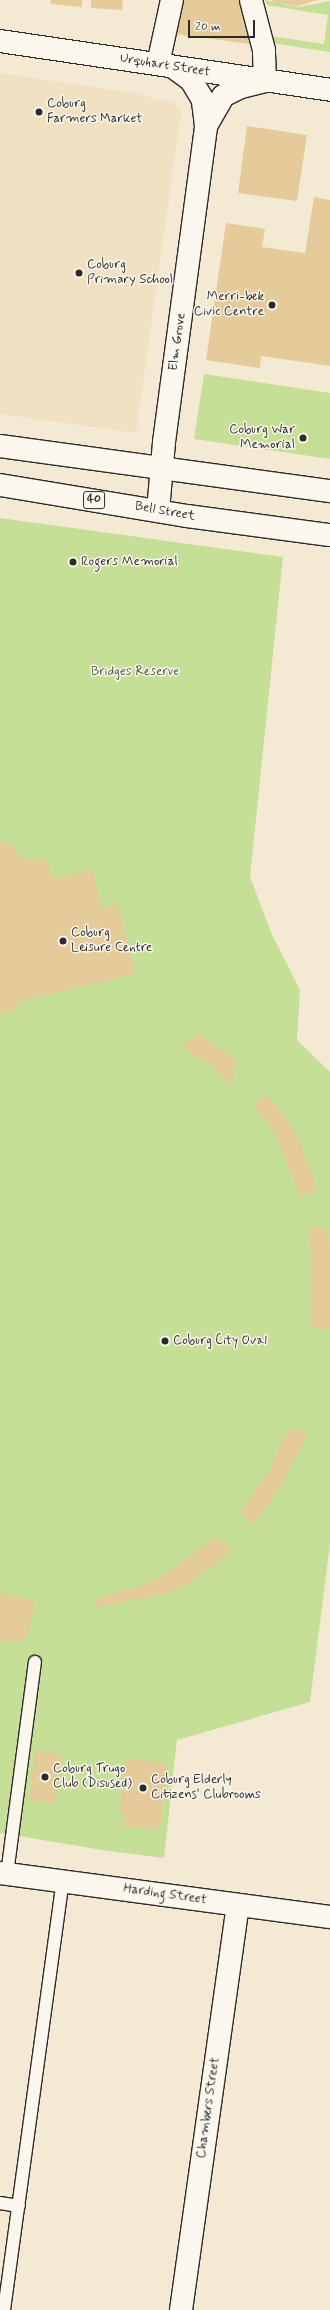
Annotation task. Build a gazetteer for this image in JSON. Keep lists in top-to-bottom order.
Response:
{
  "streets": {
    "main road": [
      "Urquhart Street",
      "Elm Grove",
      "40",
      "Bell Street",
      "Harding Street",
      "Chambers Street"
    ]
  },
  "crossings": [
    ["Urquhart Street", "Elm Grove"],
    ["Elm Grove", "Bell Street"],
    ["Harding Street", "Chambers Street"]
  ],
  "parks": ["Bridges Reserve"],
  "places": [
    "Coburg Farmers Market",
    "Coburg Primary School",
    "Merri-bek Civic Centre",
    "Coburg War Memorial",
    "Rogers Memorial",
    "Coburg Leisure Centre",
    "Coburg City Oval",
    "Coburg Trugo Club (Disused)",
    "Coburg Elderly Citizens' Clubrooms"
  ],
  "scale_bar": "20 m"
}
